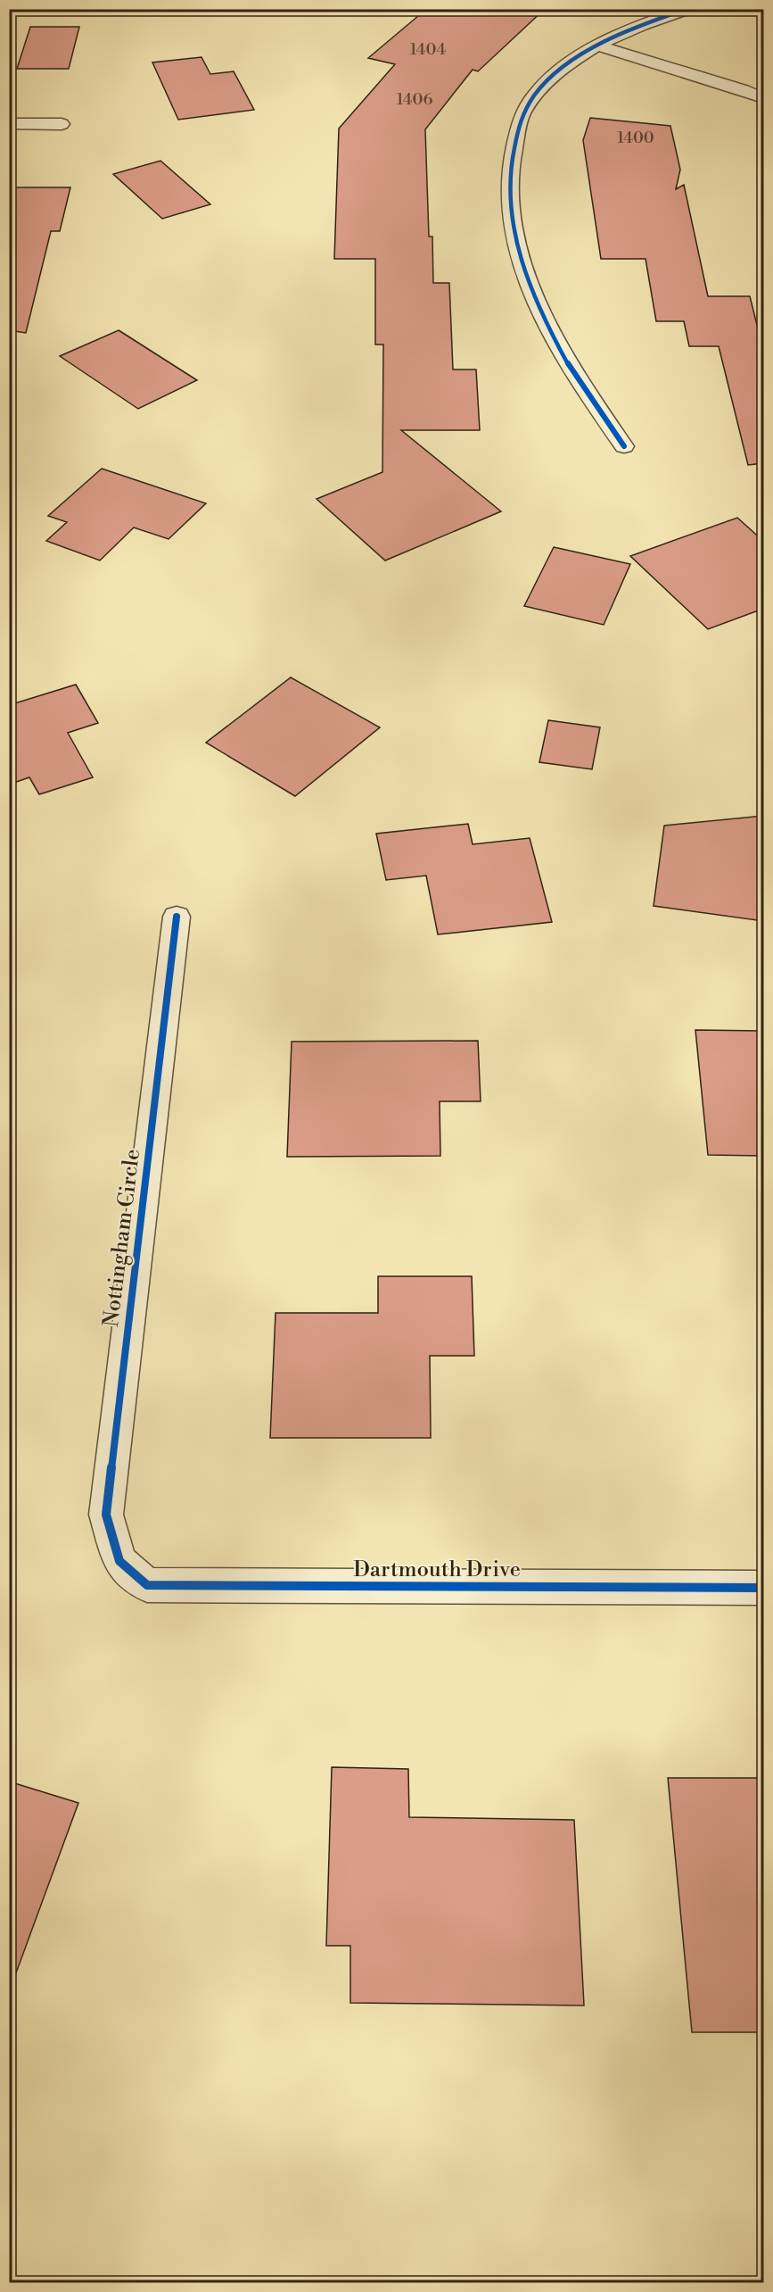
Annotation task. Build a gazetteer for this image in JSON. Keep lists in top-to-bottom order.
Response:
{
  "streets": {
    "street": ["Nottingham Circle", "Dartmouth Drive"]
  },
  "crossings": [
    ["Nottingham Circle", "Dartmouth Drive"]
  ],
  "house_numbers": ["1404", "1406", "1400"]
}
